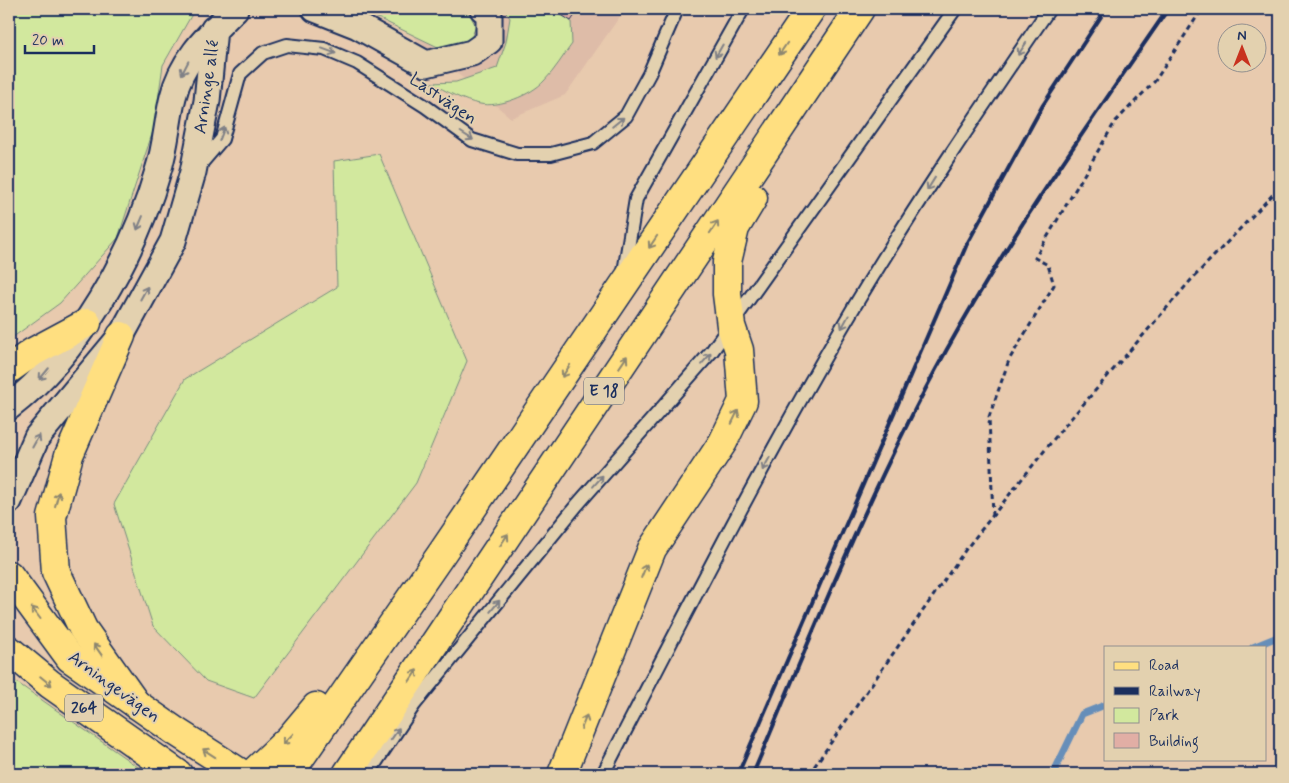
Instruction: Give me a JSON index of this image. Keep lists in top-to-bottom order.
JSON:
{
  "streets": {
    "main road": ["E 18", "Arningevägen", "264"],
    "street": ["Arninge allé"],
    "lane": ["Lastvägen"]
  },
  "crossings": [
    ["Arninge allé", "Lastvägen"]
  ],
  "legend": [
    "Road",
    "Railway",
    "Park",
    "Building"
  ],
  "scale_bar": "20 m",
  "north": "top"
}
